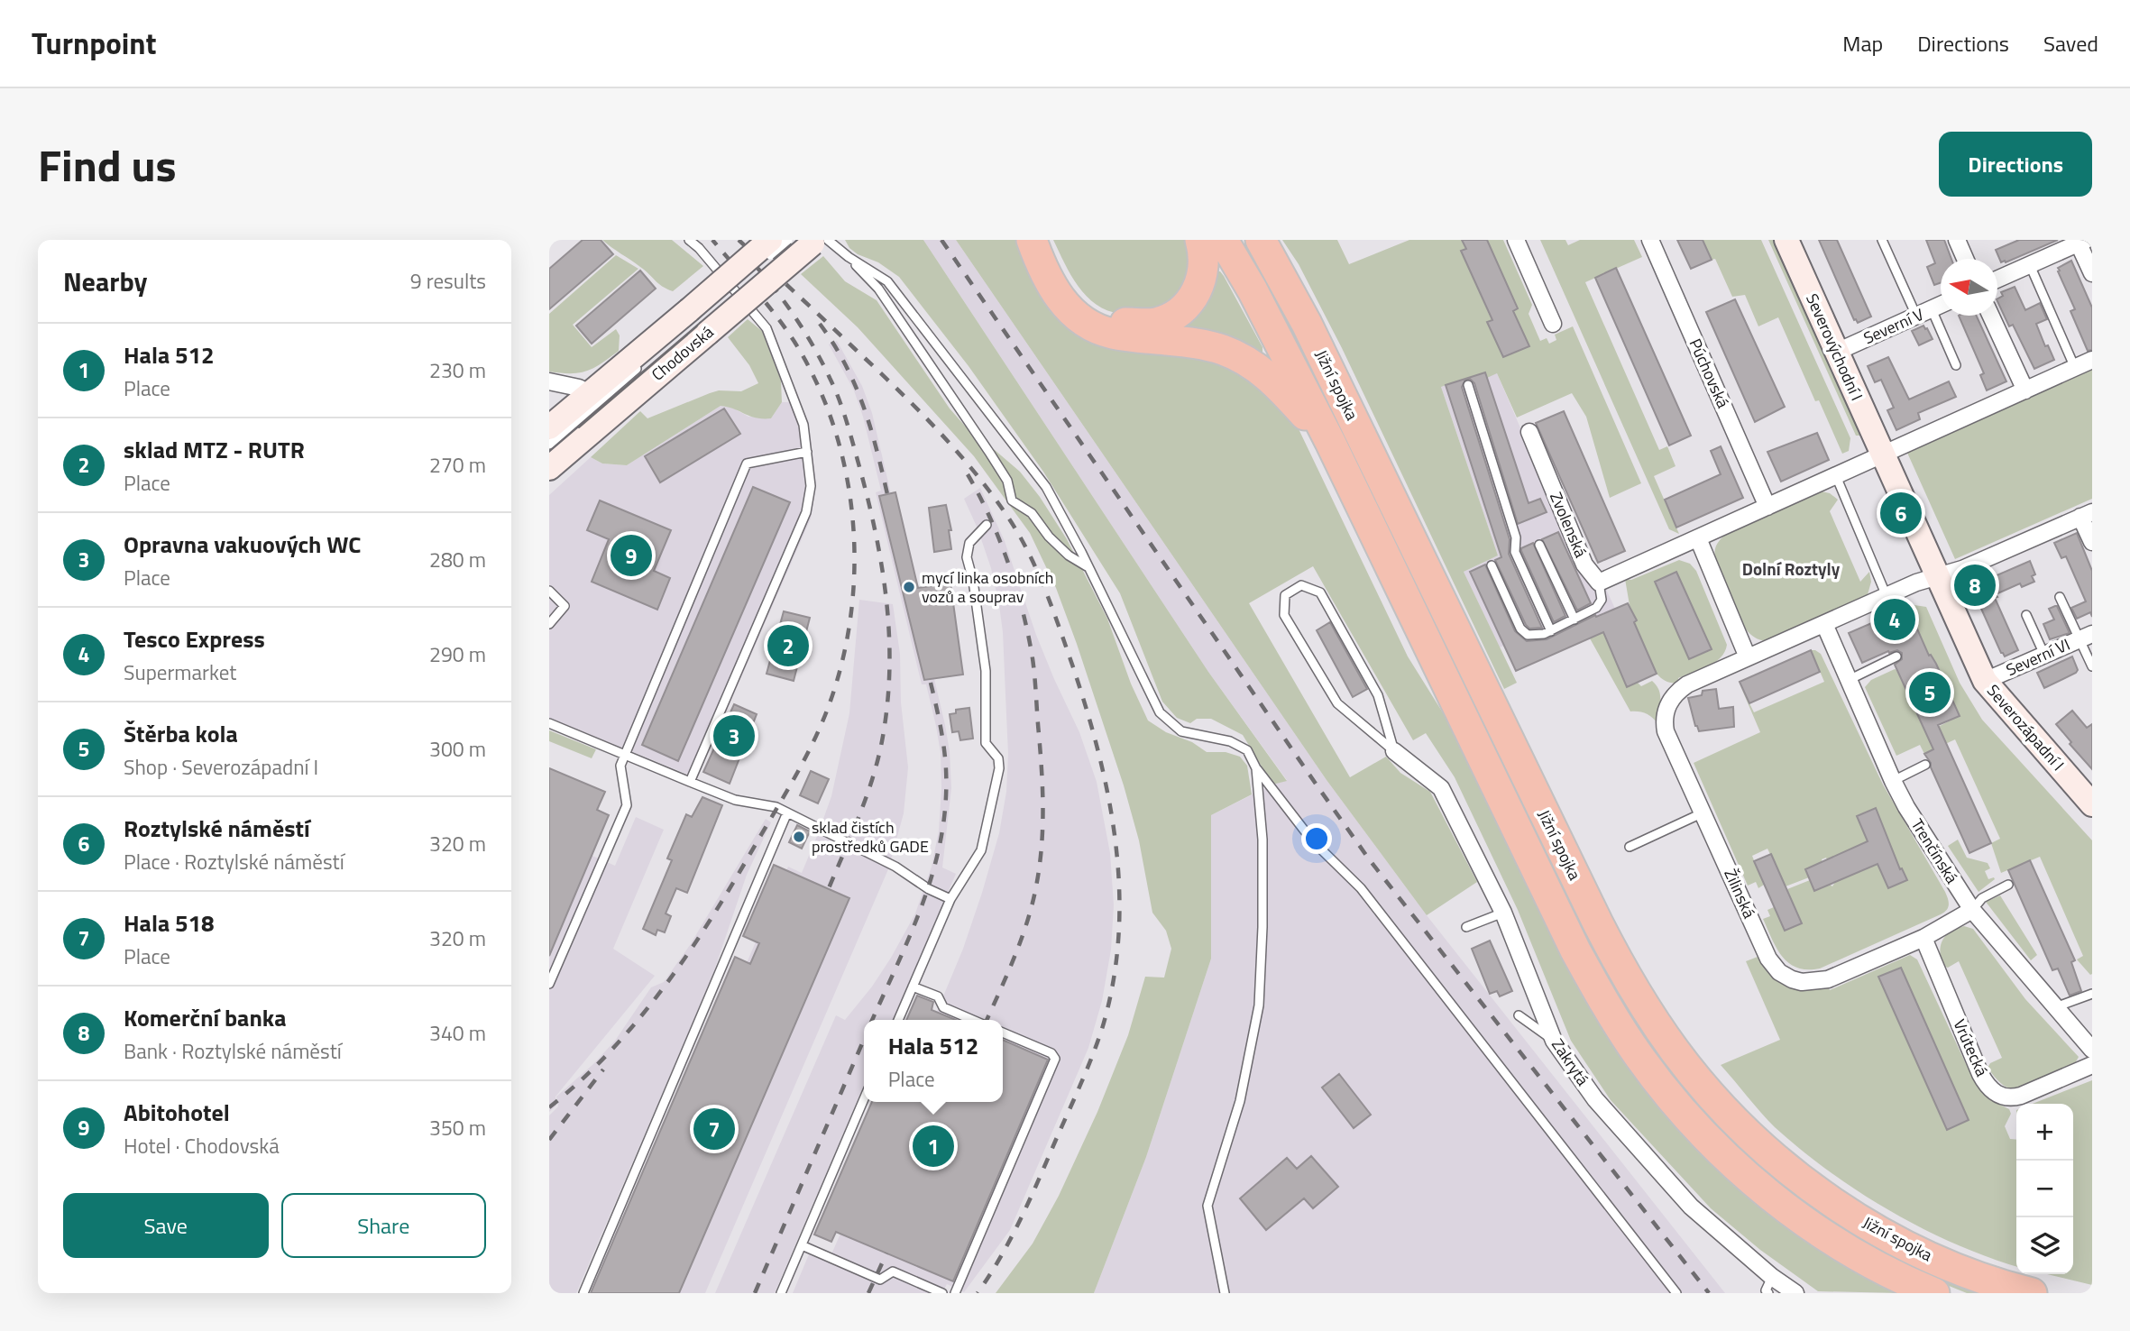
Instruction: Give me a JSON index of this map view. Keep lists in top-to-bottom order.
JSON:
{
  "streets": {
    "highway": ["Jižní spojka"],
    "main road": ["Severovýchodní I", "Chodovská", "Severozápadní I"],
    "street": [
      "Severní V",
      "Púchovská",
      "Zvolenská",
      "Severní VI",
      "Trenčínská",
      "Žilinská",
      "Vrútecká",
      "Zakrytá"
    ]
  },
  "crossings": [
    ["Severní V", "Severovýchodní I"],
    ["Severovýchodní I", "Severozápadní I"],
    ["Severovýchodní I", "Žilinská"],
    ["Severní VI", "Severozápadní I"],
    ["Severozápadní I", "Žilinská"],
    ["Trenčínská", "Žilinská"],
    ["Žilinská", "Vrútecká"]
  ],
  "districts": ["Dolní Roztyly"],
  "places": ["mycí linka osobních vozů a souprav", "sklad čistích prostředků GADE"],
  "north": "left",
  "page": {
    "header": "Turnpoint",
    "nav": ["Map", "Directions", "Saved"],
    "title": "Find us",
    "buttons": [
      "Directions",
      ["Save", "Share"]
    ],
    "heading": ["Nearby", "9 results"],
    "list": [
      {
        "mark": "1",
        "name": "Hala 512",
        "note": "Place",
        "value": "230 m"
      },
      {
        "mark": "2",
        "name": "sklad MTZ - RUTR",
        "note": "Place",
        "value": "270 m"
      },
      {
        "mark": "3",
        "name": "Opravna vakuových WC",
        "note": "Place",
        "value": "280 m"
      },
      {
        "mark": "4",
        "name": "Tesco Express",
        "note": "Supermarket",
        "value": "290 m"
      },
      {
        "mark": "5",
        "name": "Štěrba kola",
        "note": "Shop · Severozápadní I",
        "value": "300 m"
      },
      {
        "mark": "6",
        "name": "Roztylské náměstí",
        "note": "Place · Roztylské náměstí",
        "value": "320 m"
      },
      {
        "mark": "7",
        "name": "Hala 518",
        "note": "Place",
        "value": "320 m"
      },
      {
        "mark": "8",
        "name": "Komerční banka",
        "note": "Bank · Roztylské náměstí",
        "value": "340 m"
      },
      {
        "mark": "9",
        "name": "Abitohotel",
        "note": "Hotel · Chodovská",
        "value": "350 m"
      }
    ],
    "pins": [
      "6",
      "9",
      "8",
      "4",
      "2",
      "5",
      "3",
      "7",
      "1"
    ],
    "popup": ["Hala 512", "Place"],
    "map_buttons": ["+", "−"]
  }
}
